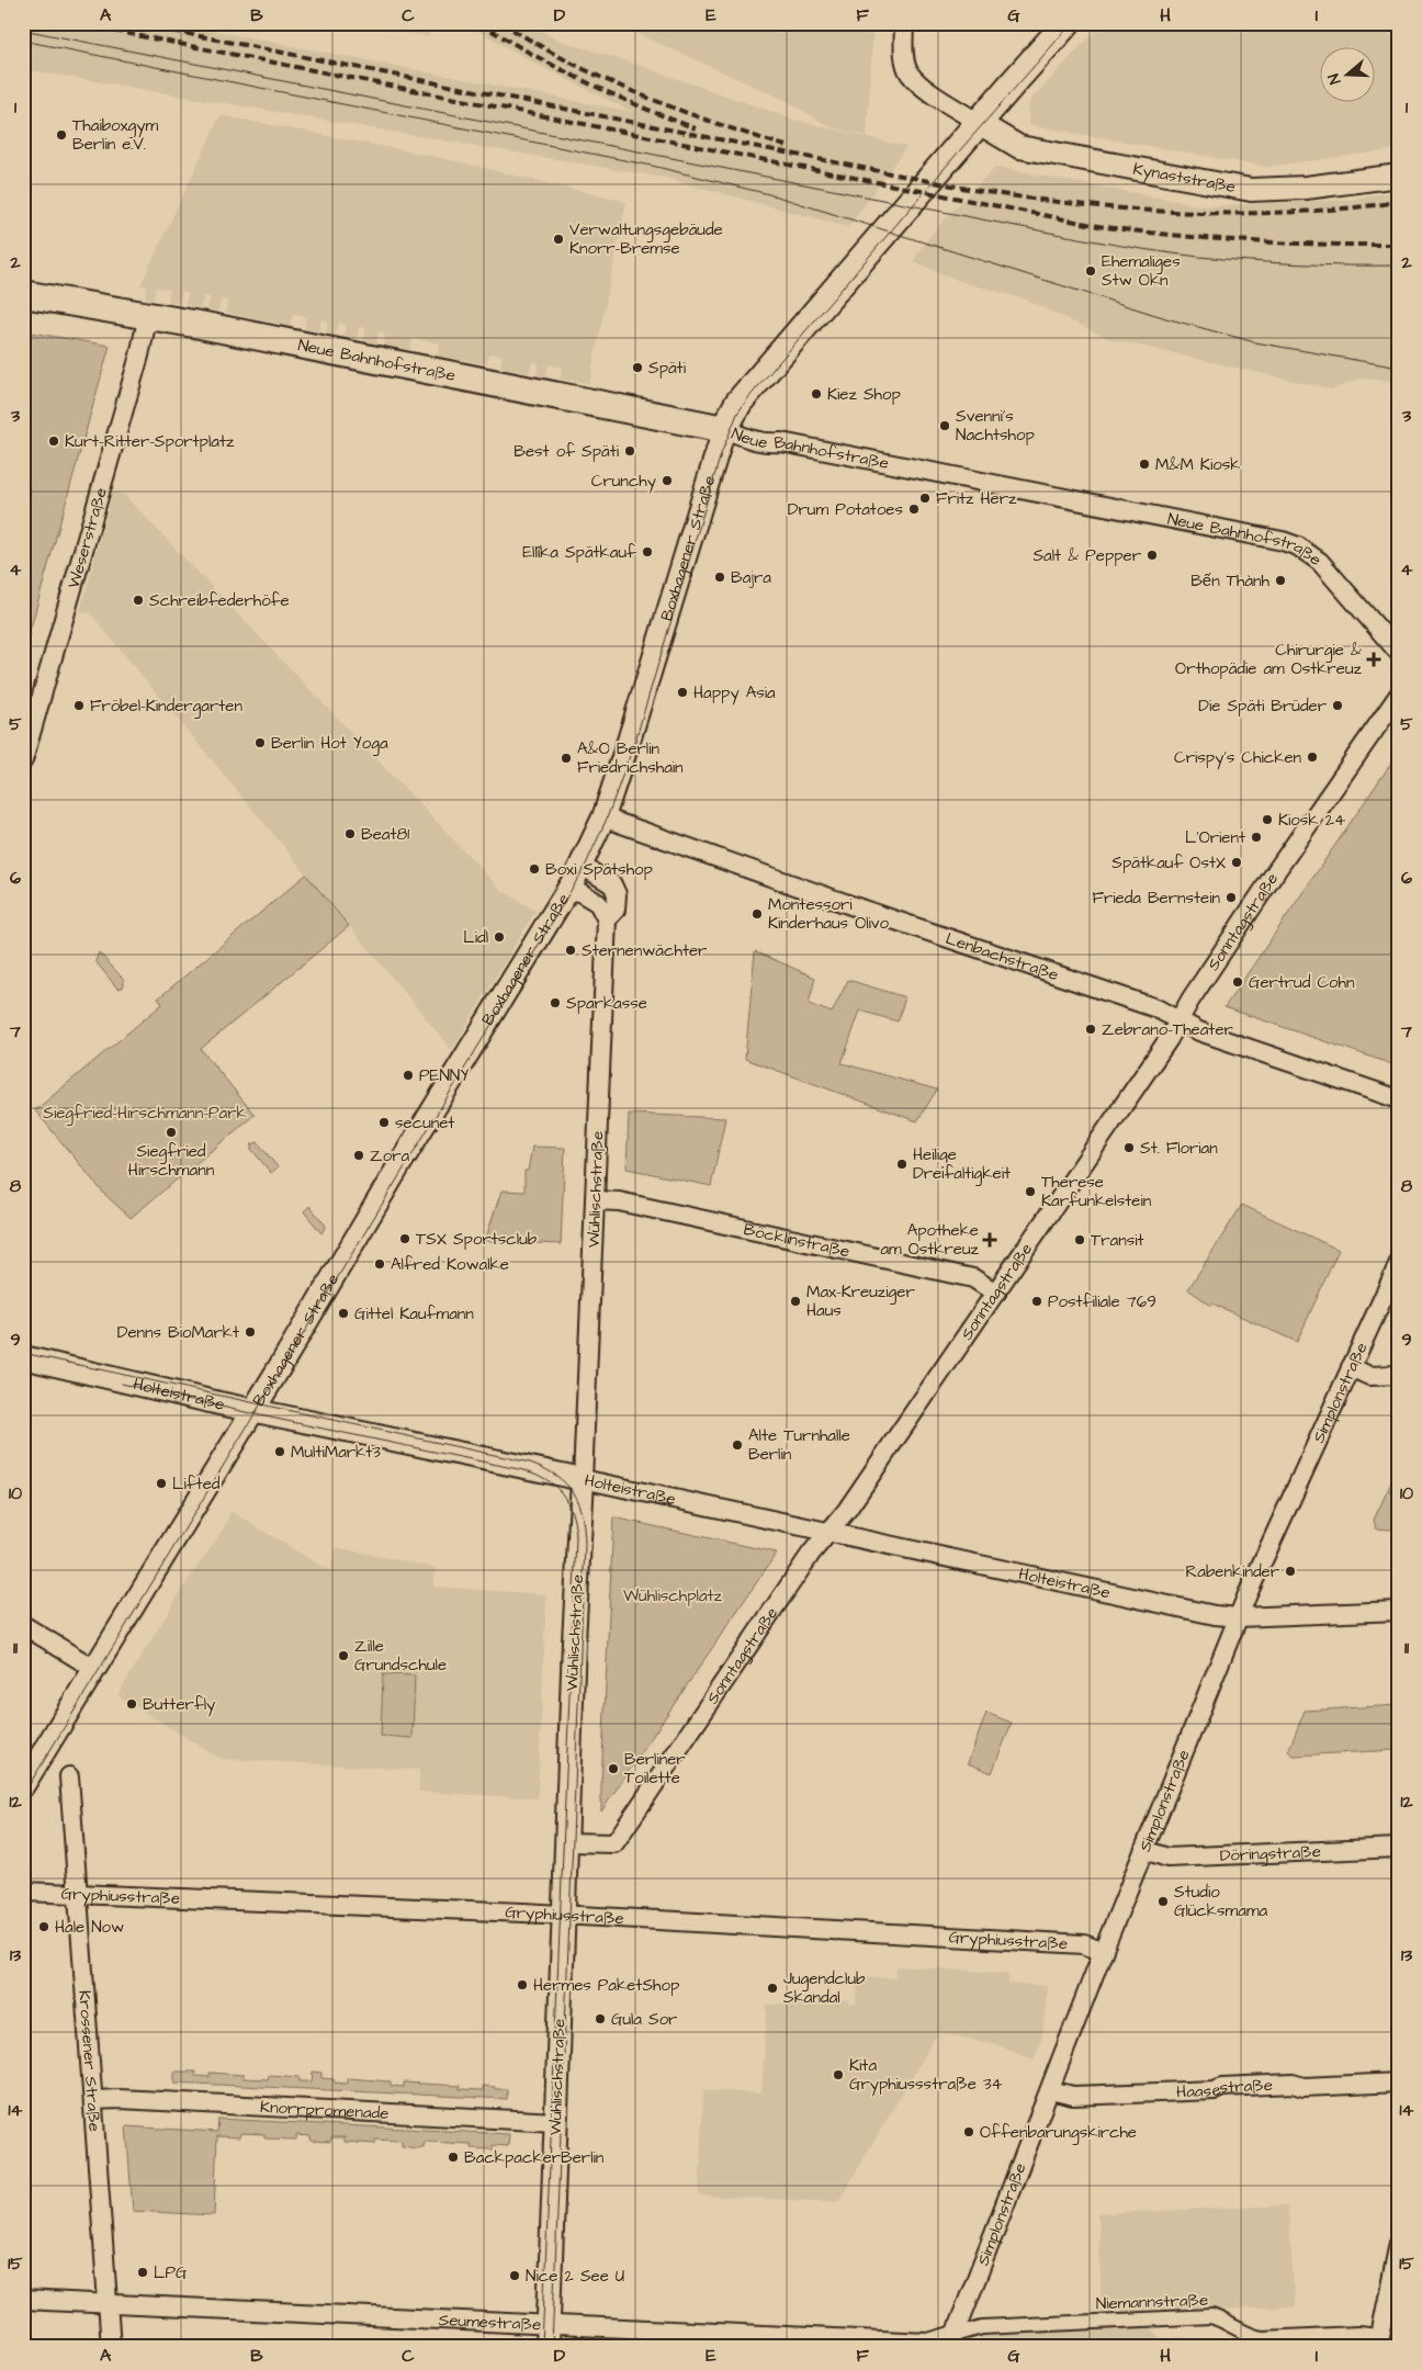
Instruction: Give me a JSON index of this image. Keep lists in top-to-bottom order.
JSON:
{
  "streets": {
    "main road": ["Neue Bahnhofstraße", "Boxhagener Straße"],
    "street": [
      "Kynaststraße",
      "Weserstraße",
      "Sonntagstraße",
      "Lenbachstraße",
      "Wühlischstraße",
      "Böcklinstraße",
      "Simplonstraße",
      "Holteistraße",
      "Döringstraße",
      "Gryphiusstraße",
      "Krossener Straße",
      "Haasestraße",
      "Knorrpromenade",
      "Niemannstraße",
      "Seumestraße"
    ]
  },
  "crossings": [
    ["Kynaststraße", "Boxhagener Straße"],
    ["Neue Bahnhofstraße", "Weserstraße"],
    ["Neue Bahnhofstraße", "Boxhagener Straße"],
    ["Boxhagener Straße", "Lenbachstraße"],
    ["Boxhagener Straße", "Wühlischstraße"],
    ["Boxhagener Straße", "Holteistraße"],
    ["Sonntagstraße", "Lenbachstraße"],
    ["Sonntagstraße", "Wühlischstraße"],
    ["Sonntagstraße", "Böcklinstraße"],
    ["Sonntagstraße", "Holteistraße"],
    ["Wühlischstraße", "Böcklinstraße"],
    ["Wühlischstraße", "Holteistraße"],
    ["Wühlischstraße", "Gryphiusstraße"],
    ["Wühlischstraße", "Knorrpromenade"],
    ["Wühlischstraße", "Seumestraße"],
    ["Simplonstraße", "Holteistraße"],
    ["Simplonstraße", "Döringstraße"],
    ["Simplonstraße", "Gryphiusstraße"],
    ["Simplonstraße", "Haasestraße"],
    ["Simplonstraße", "Niemannstraße"],
    ["Simplonstraße", "Seumestraße"],
    ["Gryphiusstraße", "Krossener Straße"],
    ["Krossener Straße", "Knorrpromenade"],
    ["Krossener Straße", "Seumestraße"],
    ["Niemannstraße", "Seumestraße"]
  ],
  "parks": ["Siegfried-Hirschmann-Park", "Wühlischplatz"],
  "places": {
    "other": [
      "Thaiboxgym Berlin e.V.",
      "Verwaltungsgebäude Knorr-Bremse",
      "Ehemaliges Stw Okn",
      "Späti",
      "Kiez Shop",
      "Svenni's Nachtshop",
      "Kurt-Ritter-Sportplatz",
      "Best of Späti",
      "M&M Kiosk",
      "Crunchy",
      "Fritz Herz",
      "Drum Potatoes",
      "Ellîka Spätkauf",
      "Salt & Pepper",
      "Bajra",
      "Bến Thành",
      "Schreibfederhöfe",
      "Happy Asia",
      "Fröbel-Kindergarten",
      "Die Späti Brüder",
      "Berlin Hot Yoga",
      "Crispy's Chicken",
      "A&O Berlin Friedrichshain",
      "Kiosk 24",
      "Beat81",
      "L'Orient",
      "Spätkauf OstX",
      "Boxi Spätshop",
      "Frieda Bernstein",
      "Montessori Kinderhaus Olivo",
      "Lidl",
      "Sternenwächter",
      "Gertrud Cohn",
      "Sparkasse",
      "Zebrano-Theater",
      "PENNY",
      "secunet",
      "Siegfried Hirschmann",
      "St. Florian",
      "Zora",
      "Heilige Dreifaltigkeit",
      "Therese Karfunkelstein",
      "TSX Sportsclub",
      "Transit",
      "Alfred Kowalke",
      "Max-Kreuziger Haus",
      "Postfiliale 769",
      "Gittel Kaufmann",
      "Denns BioMarkt",
      "Alte Turnhalle Berlin",
      "MultiMarkt3",
      "Lifted",
      "Rabenkinder",
      "Zille Grundschule",
      "Butterfly",
      "Berliner Toilette",
      "Studio Glücksmama",
      "Hale Now",
      "Hermes PaketShop",
      "Jugendclub Skandal",
      "Gula Sor",
      "Kita Gryphiussstraße 34",
      "Offenbarungskirche",
      "BackpackerBerlin",
      "LPG",
      "Nice 2 See U"
    ],
    "health": ["Chirurgie & Orthopädie am Ostkreuz", "Apotheke am Ostkreuz"]
  },
  "north": "left",
  "grid": {
    "columns": [
      "A",
      "B",
      "C",
      "D",
      "E",
      "F",
      "G",
      "H",
      "I"
    ],
    "rows": [
      "1",
      "2",
      "3",
      "4",
      "5",
      "6",
      "7",
      "8",
      "9",
      "10",
      "11",
      "12",
      "13",
      "14",
      "15"
    ]
  }
}
